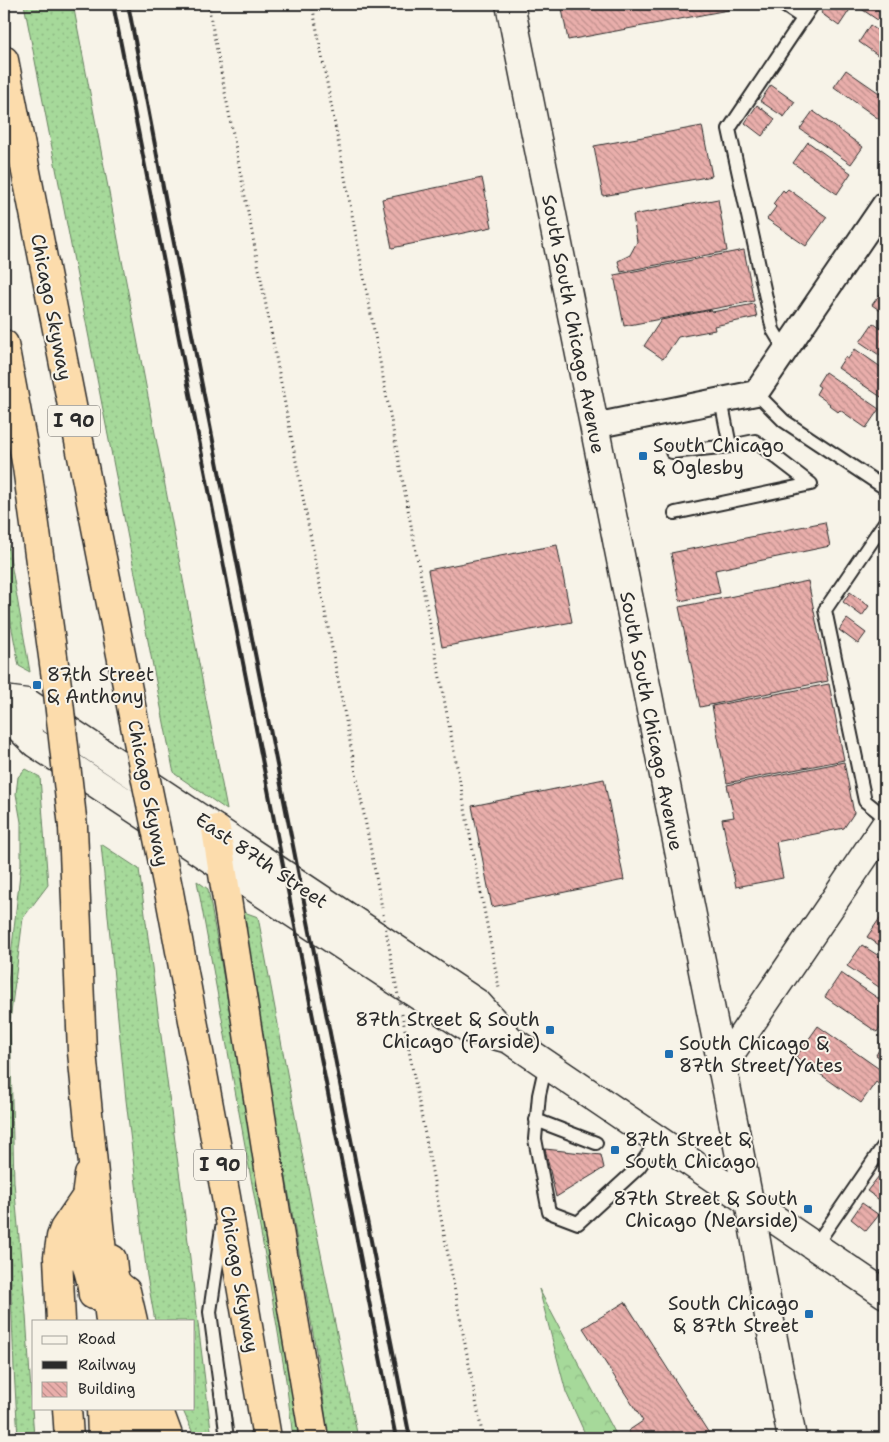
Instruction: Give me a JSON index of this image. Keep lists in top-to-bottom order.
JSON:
{
  "streets": {
    "highway": ["Chicago Skyway", "I 90"],
    "main road": ["South South Chicago Avenue", "East 87th Street"]
  },
  "crossings": [
    ["South South Chicago Avenue", "East 87th Street"]
  ],
  "places": {
    "transit": [
      "South Chicago & Oglesby",
      "87th Street & Anthony",
      "87th Street & South Chicago (Farside)",
      "South Chicago & 87th Street/Yates",
      "87th Street & South Chicago",
      "87th Street & South Chicago (Nearside)",
      "South Chicago & 87th Street"
    ]
  },
  "legend": ["Road", "Railway", "Building"]
}
